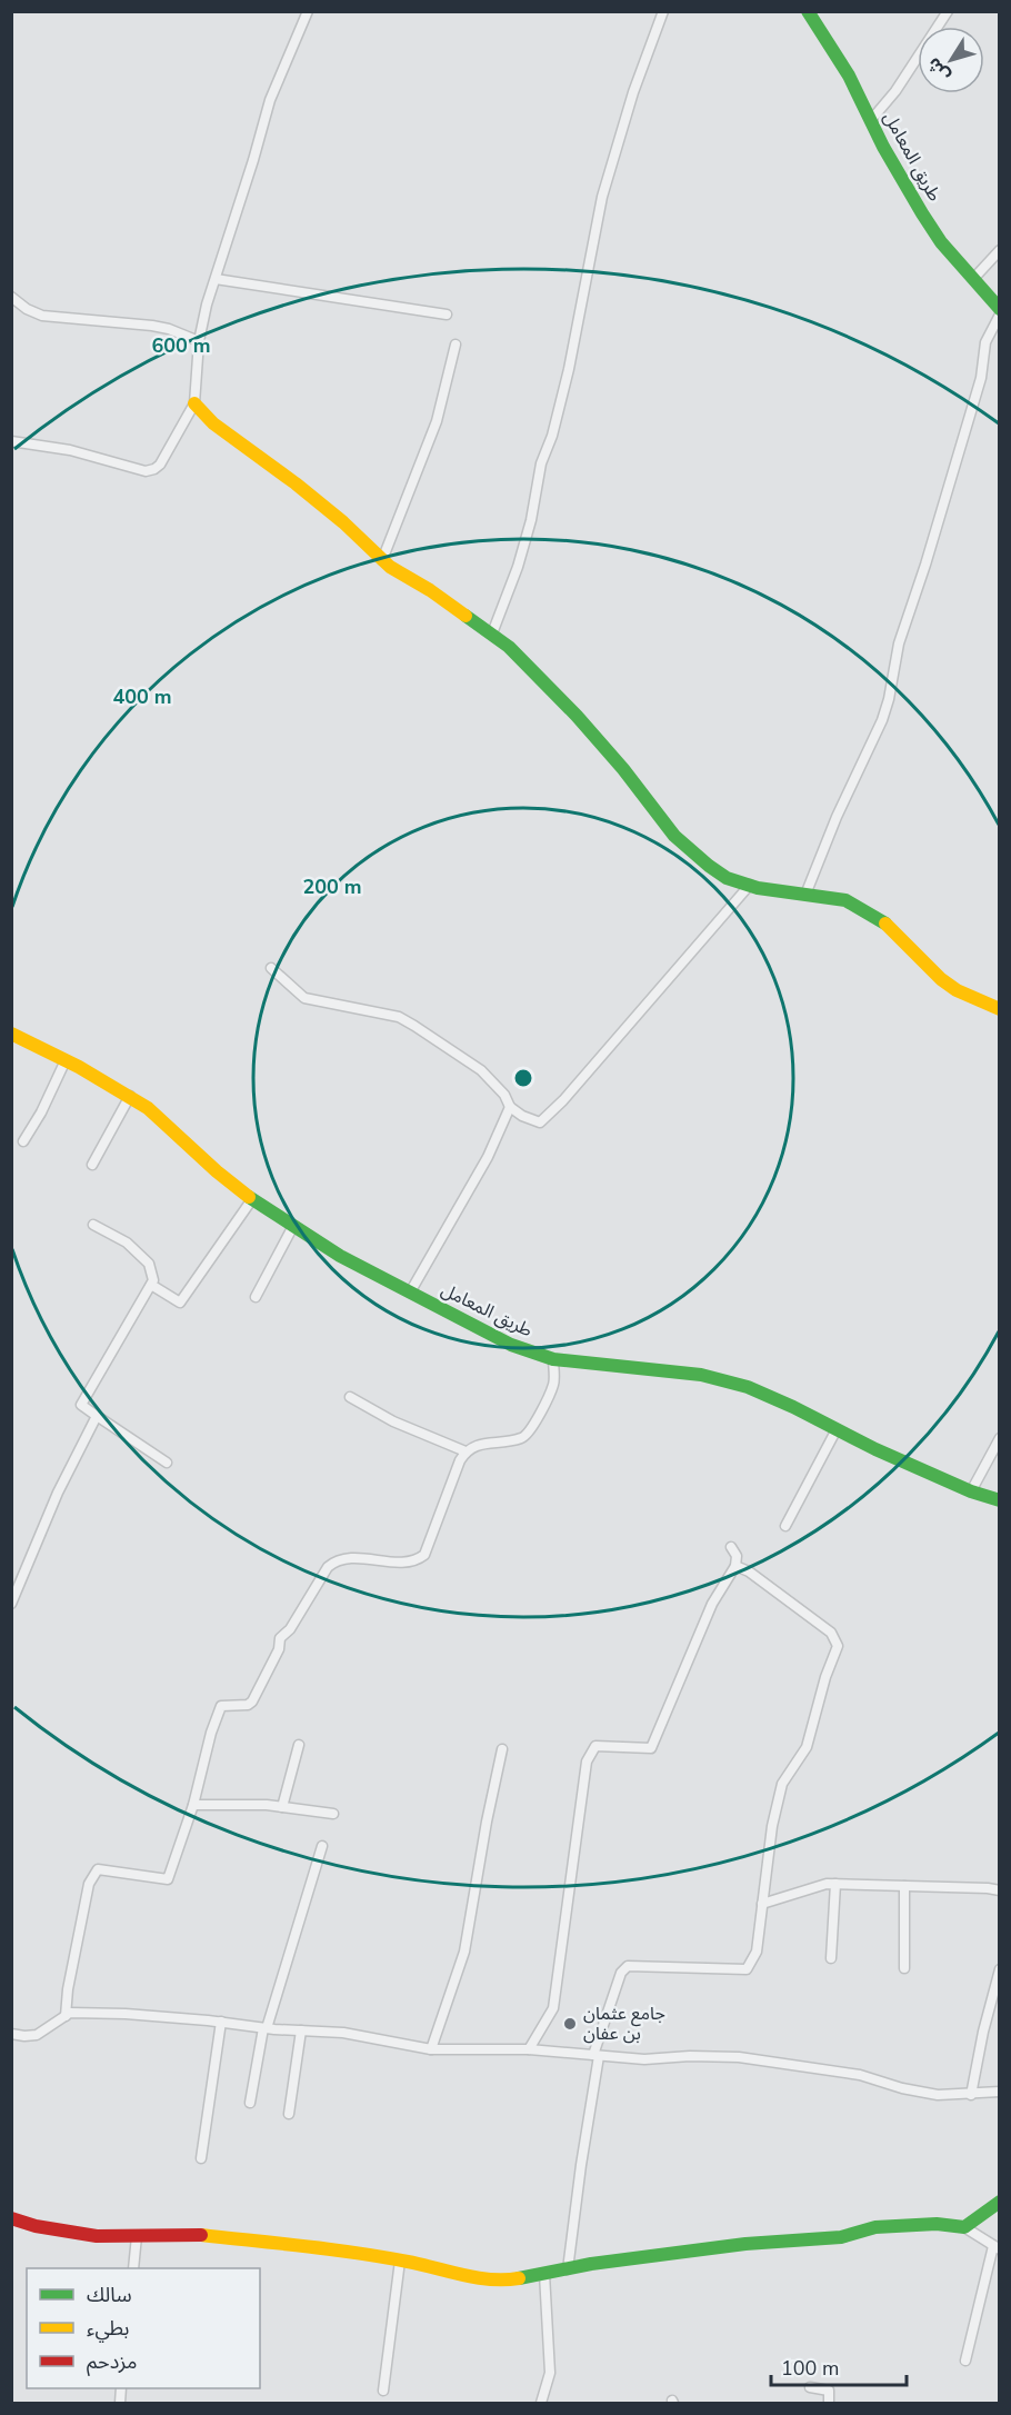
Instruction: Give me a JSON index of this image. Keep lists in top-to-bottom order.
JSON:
{
  "streets": {
    "street": ["طريق المعامل"]
  },
  "places": ["جامع عثمان بن عفان"],
  "legend": ["سالك", "بطيء", "مزدحم"],
  "scale_bar": "100 m",
  "north": "bottom left",
  "rings": ["600 m", "400 m", "200 m"]
}
